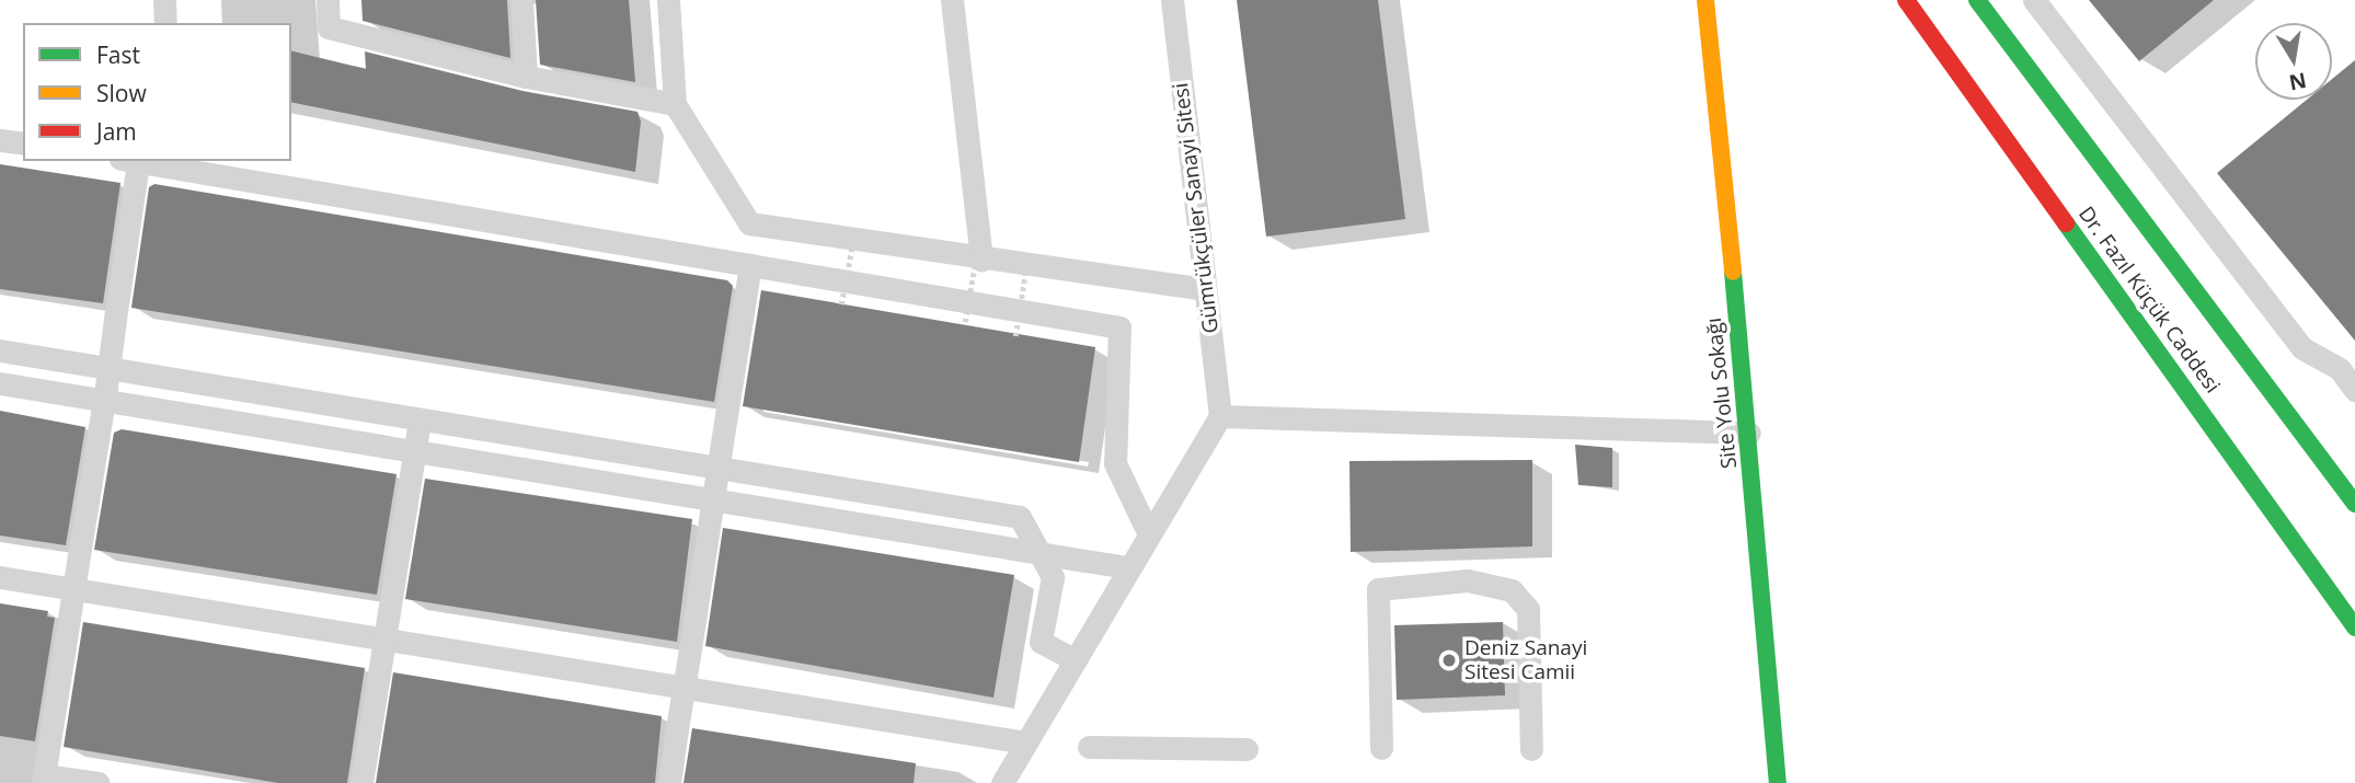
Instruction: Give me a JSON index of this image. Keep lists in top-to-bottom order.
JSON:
{
  "streets": {
    "main road": ["Dr. Fazıl Küçük Caddesi", "Site Yolu Sokağı"],
    "lane": ["Gümrükçüler Sanayi Sitesi"]
  },
  "places": ["Deniz Sanayi Sitesi Camii"],
  "legend": ["Fast", "Slow", "Jam"],
  "north": "bottom"
}
